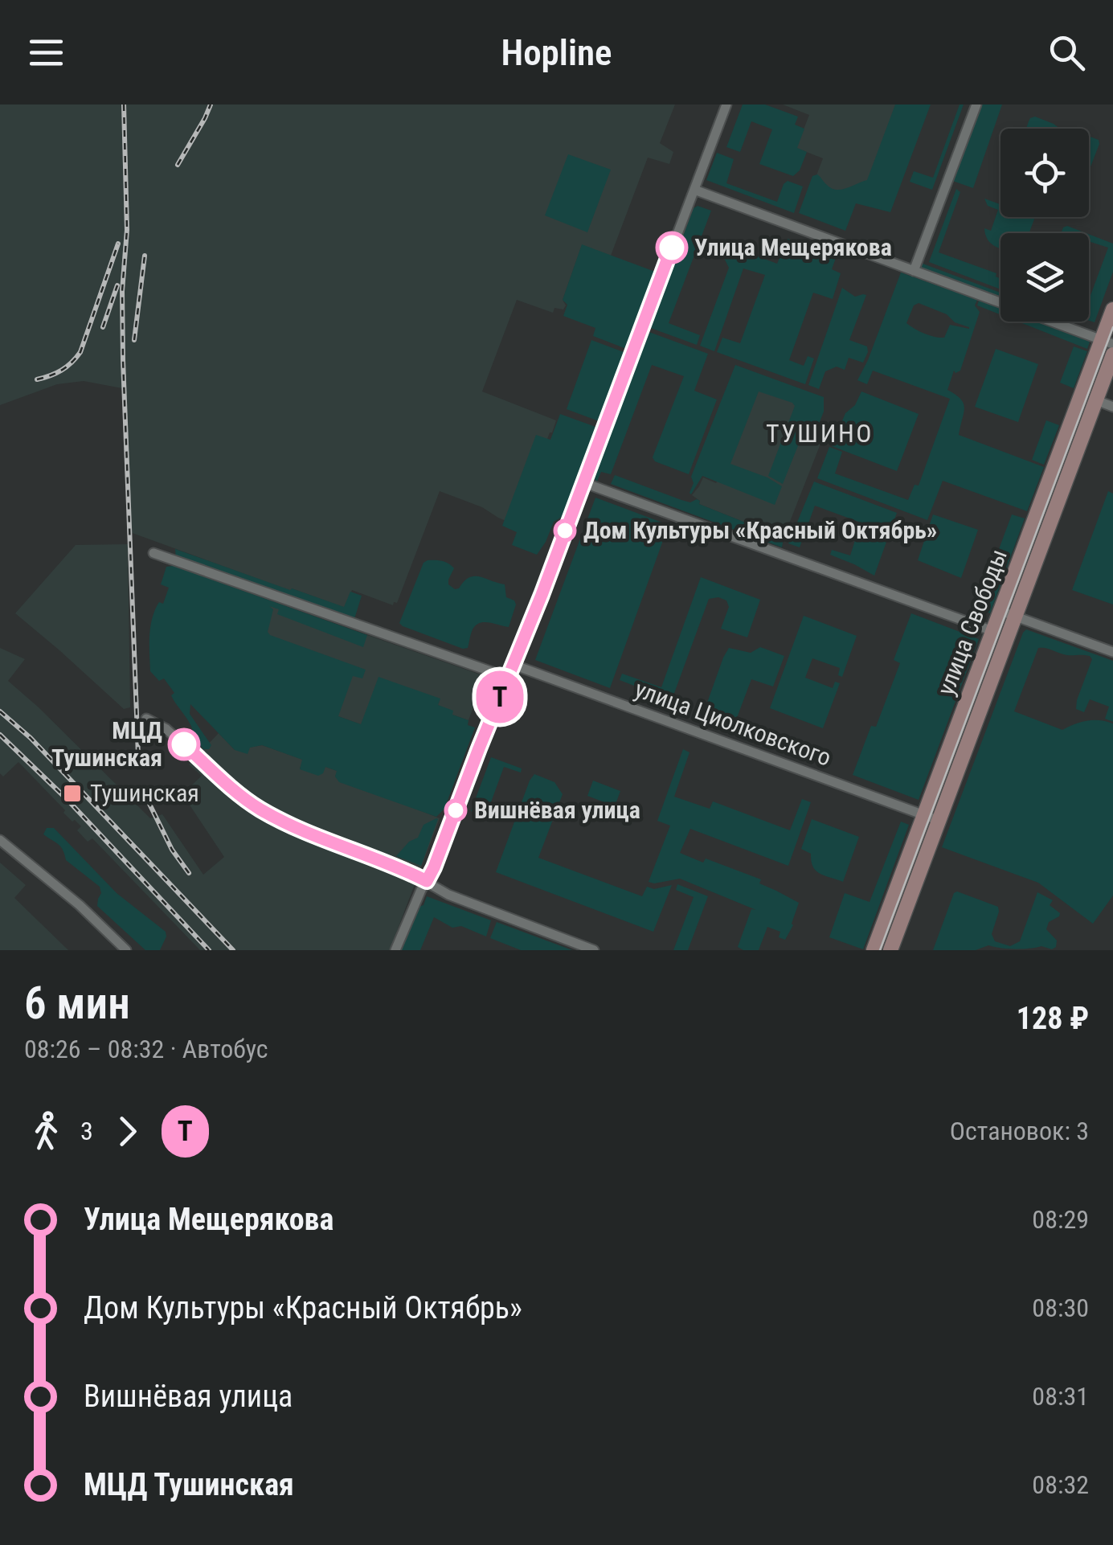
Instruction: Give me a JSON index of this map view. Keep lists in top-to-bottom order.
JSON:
{
  "streets": {
    "main road": ["улица Свободы"],
    "street": ["улица Циолковского"]
  },
  "crossings": [
    ["улица Свободы", "улица Циолковского"]
  ],
  "districts": ["ТУШИНО"],
  "places": {
    "other": [
      "Улица Мещерякова",
      "Дом Культуры «Красный Октябрь»",
      "МЦД Тушинская",
      "Вишнёвая улица"
    ],
    "transit": ["Тушинская"]
  },
  "lines": ["bus line Т"],
  "page": {
    "header": "Hopline",
    "on_map": "Т",
    "heading": ["6 мин", "08:26 – 08:32 · Автобус", "128 ₽"],
    "legs": ["3", "Т", "Остановок: 3"],
    "list": [
      {
        "name": "Улица Мещерякова",
        "value": "08:29"
      },
      {
        "name": "Дом Культуры «Красный Октябрь»",
        "value": "08:30"
      },
      {
        "name": "Вишнёвая улица",
        "value": "08:31"
      },
      {
        "name": "МЦД Тушинская",
        "value": "08:32"
      }
    ]
  }
}
